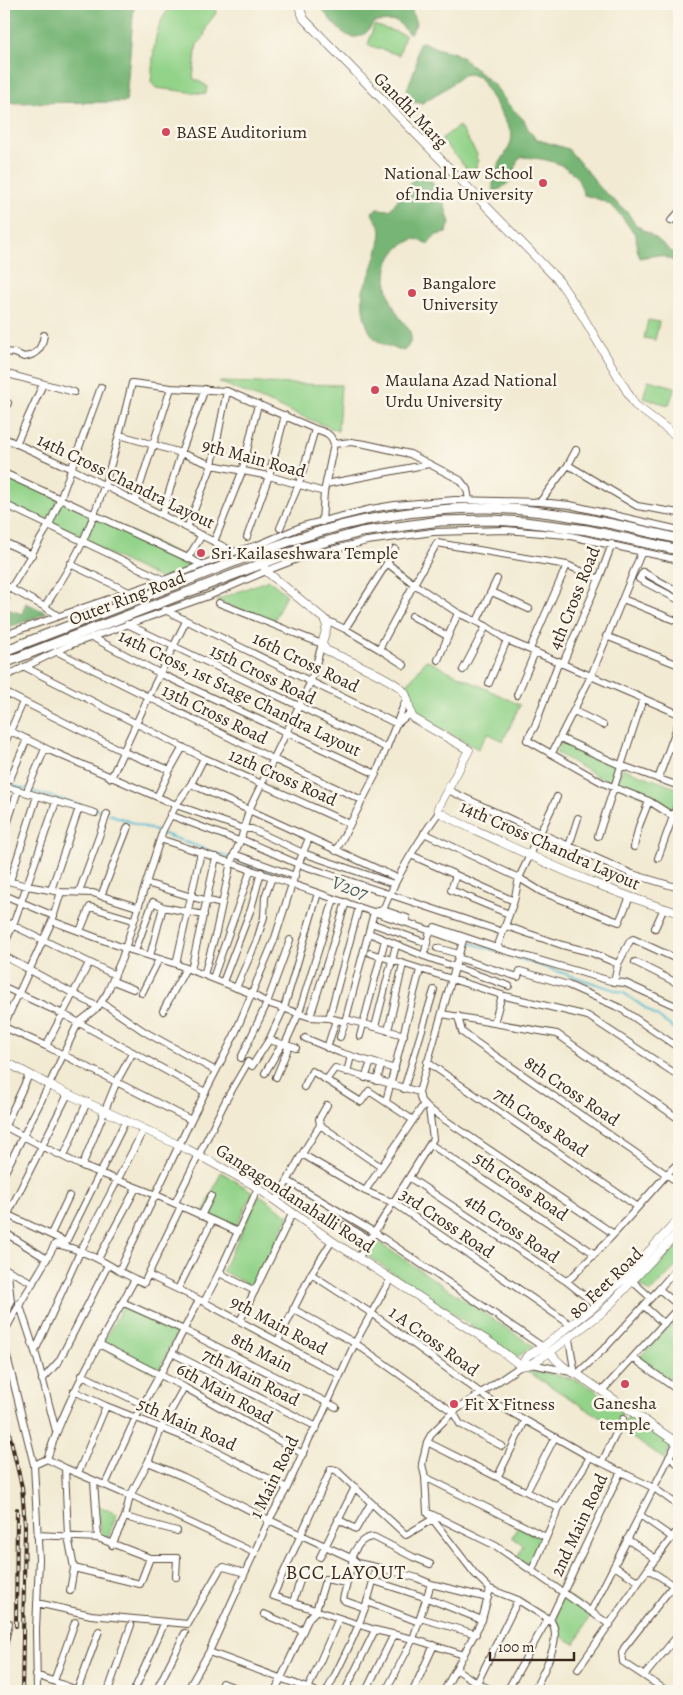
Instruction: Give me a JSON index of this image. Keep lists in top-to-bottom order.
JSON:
{
  "streets": {
    "highway": ["Outer Ring Road"],
    "main road": [
      "Gandhi Marg",
      "14th Cross Chandra Layout",
      "Gangagondanahalli Road",
      "80 Feet Road"
    ],
    "street": [
      "9th Main Road",
      "4th Cross Road",
      "16th Cross Road",
      "15th Cross Road",
      "14th Cross, 1st Stage Chandra Layout",
      "13th Cross Road",
      "12th Cross Road",
      "8th Cross Road",
      "7th Cross Road",
      "5th Cross Road",
      "3rd Cross Road",
      "1 A Cross Road",
      "8th Main",
      "7th Main Road",
      "6th Main Road",
      "5th Main Road",
      "1 Main Road",
      "2nd Main Road"
    ]
  },
  "crossings": [
    ["9th Main Road", "1 Main Road"],
    ["4th Cross Road", "80 Feet Road"],
    ["Gangagondanahalli Road", "80 Feet Road"],
    ["Gangagondanahalli Road", "1 Main Road"],
    ["3rd Cross Road", "80 Feet Road"],
    ["1 A Cross Road", "1 Main Road"],
    ["1 A Cross Road", "2nd Main Road"],
    ["8th Main", "1 Main Road"],
    ["7th Main Road", "1 Main Road"],
    ["6th Main Road", "1 Main Road"],
    ["5th Main Road", "1 Main Road"]
  ],
  "districts": ["BCC LAYOUT"],
  "water": ["V207"],
  "places": [
    "BASE Auditorium",
    "National Law School of India University",
    "Bangalore University",
    "Maulana Azad National Urdu University",
    "Sri Kailaseshwara Temple",
    "Ganesha temple",
    "Fit X Fitness"
  ],
  "scale_bar": "100 m"
}
